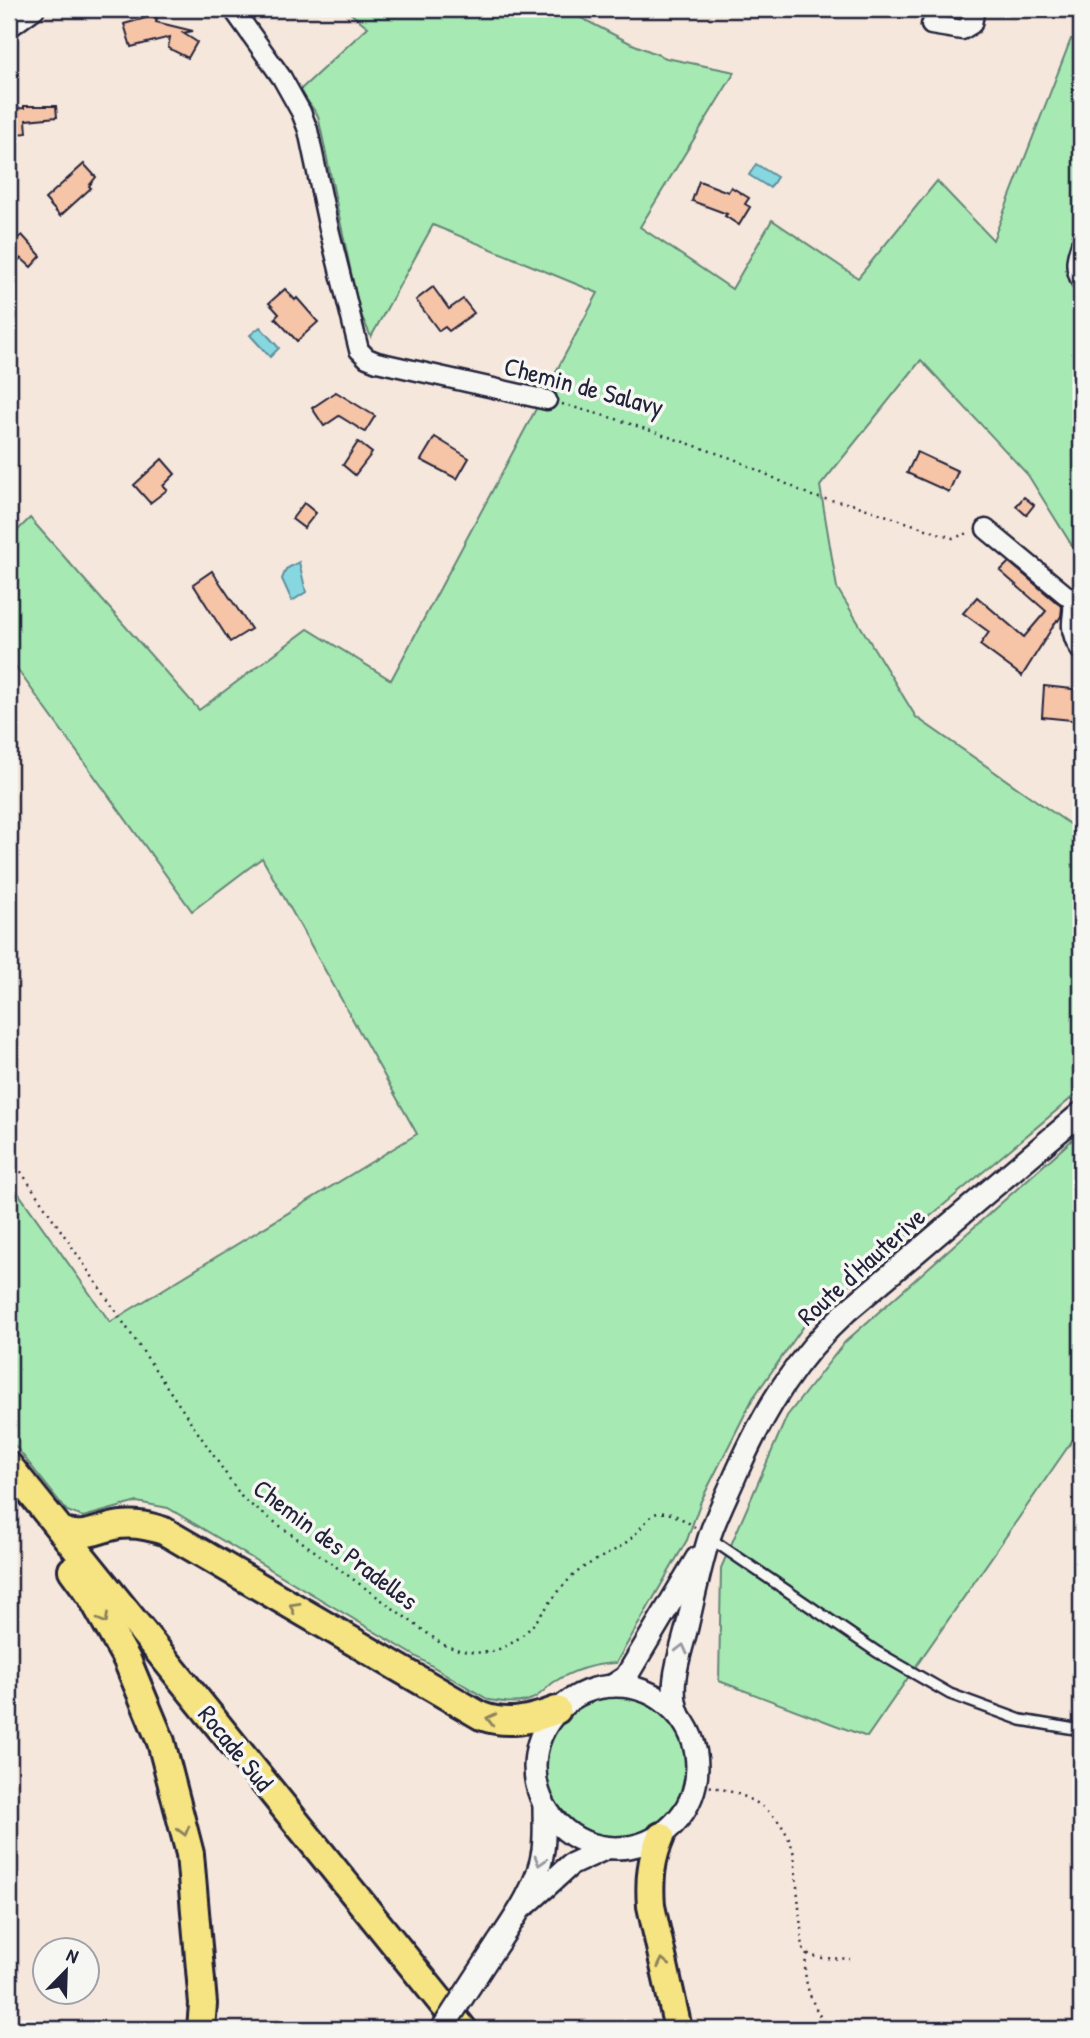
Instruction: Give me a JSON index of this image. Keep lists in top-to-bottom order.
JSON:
{
  "streets": {
    "main road": ["Rocade Sud"],
    "street": ["Chemin de Salavy", "Route d'Hauterive"],
    "path": ["Chemin des Pradelles"]
  },
  "crossings": [
    ["Route d'Hauterive", "Chemin des Pradelles"]
  ],
  "north": "top right"
}
